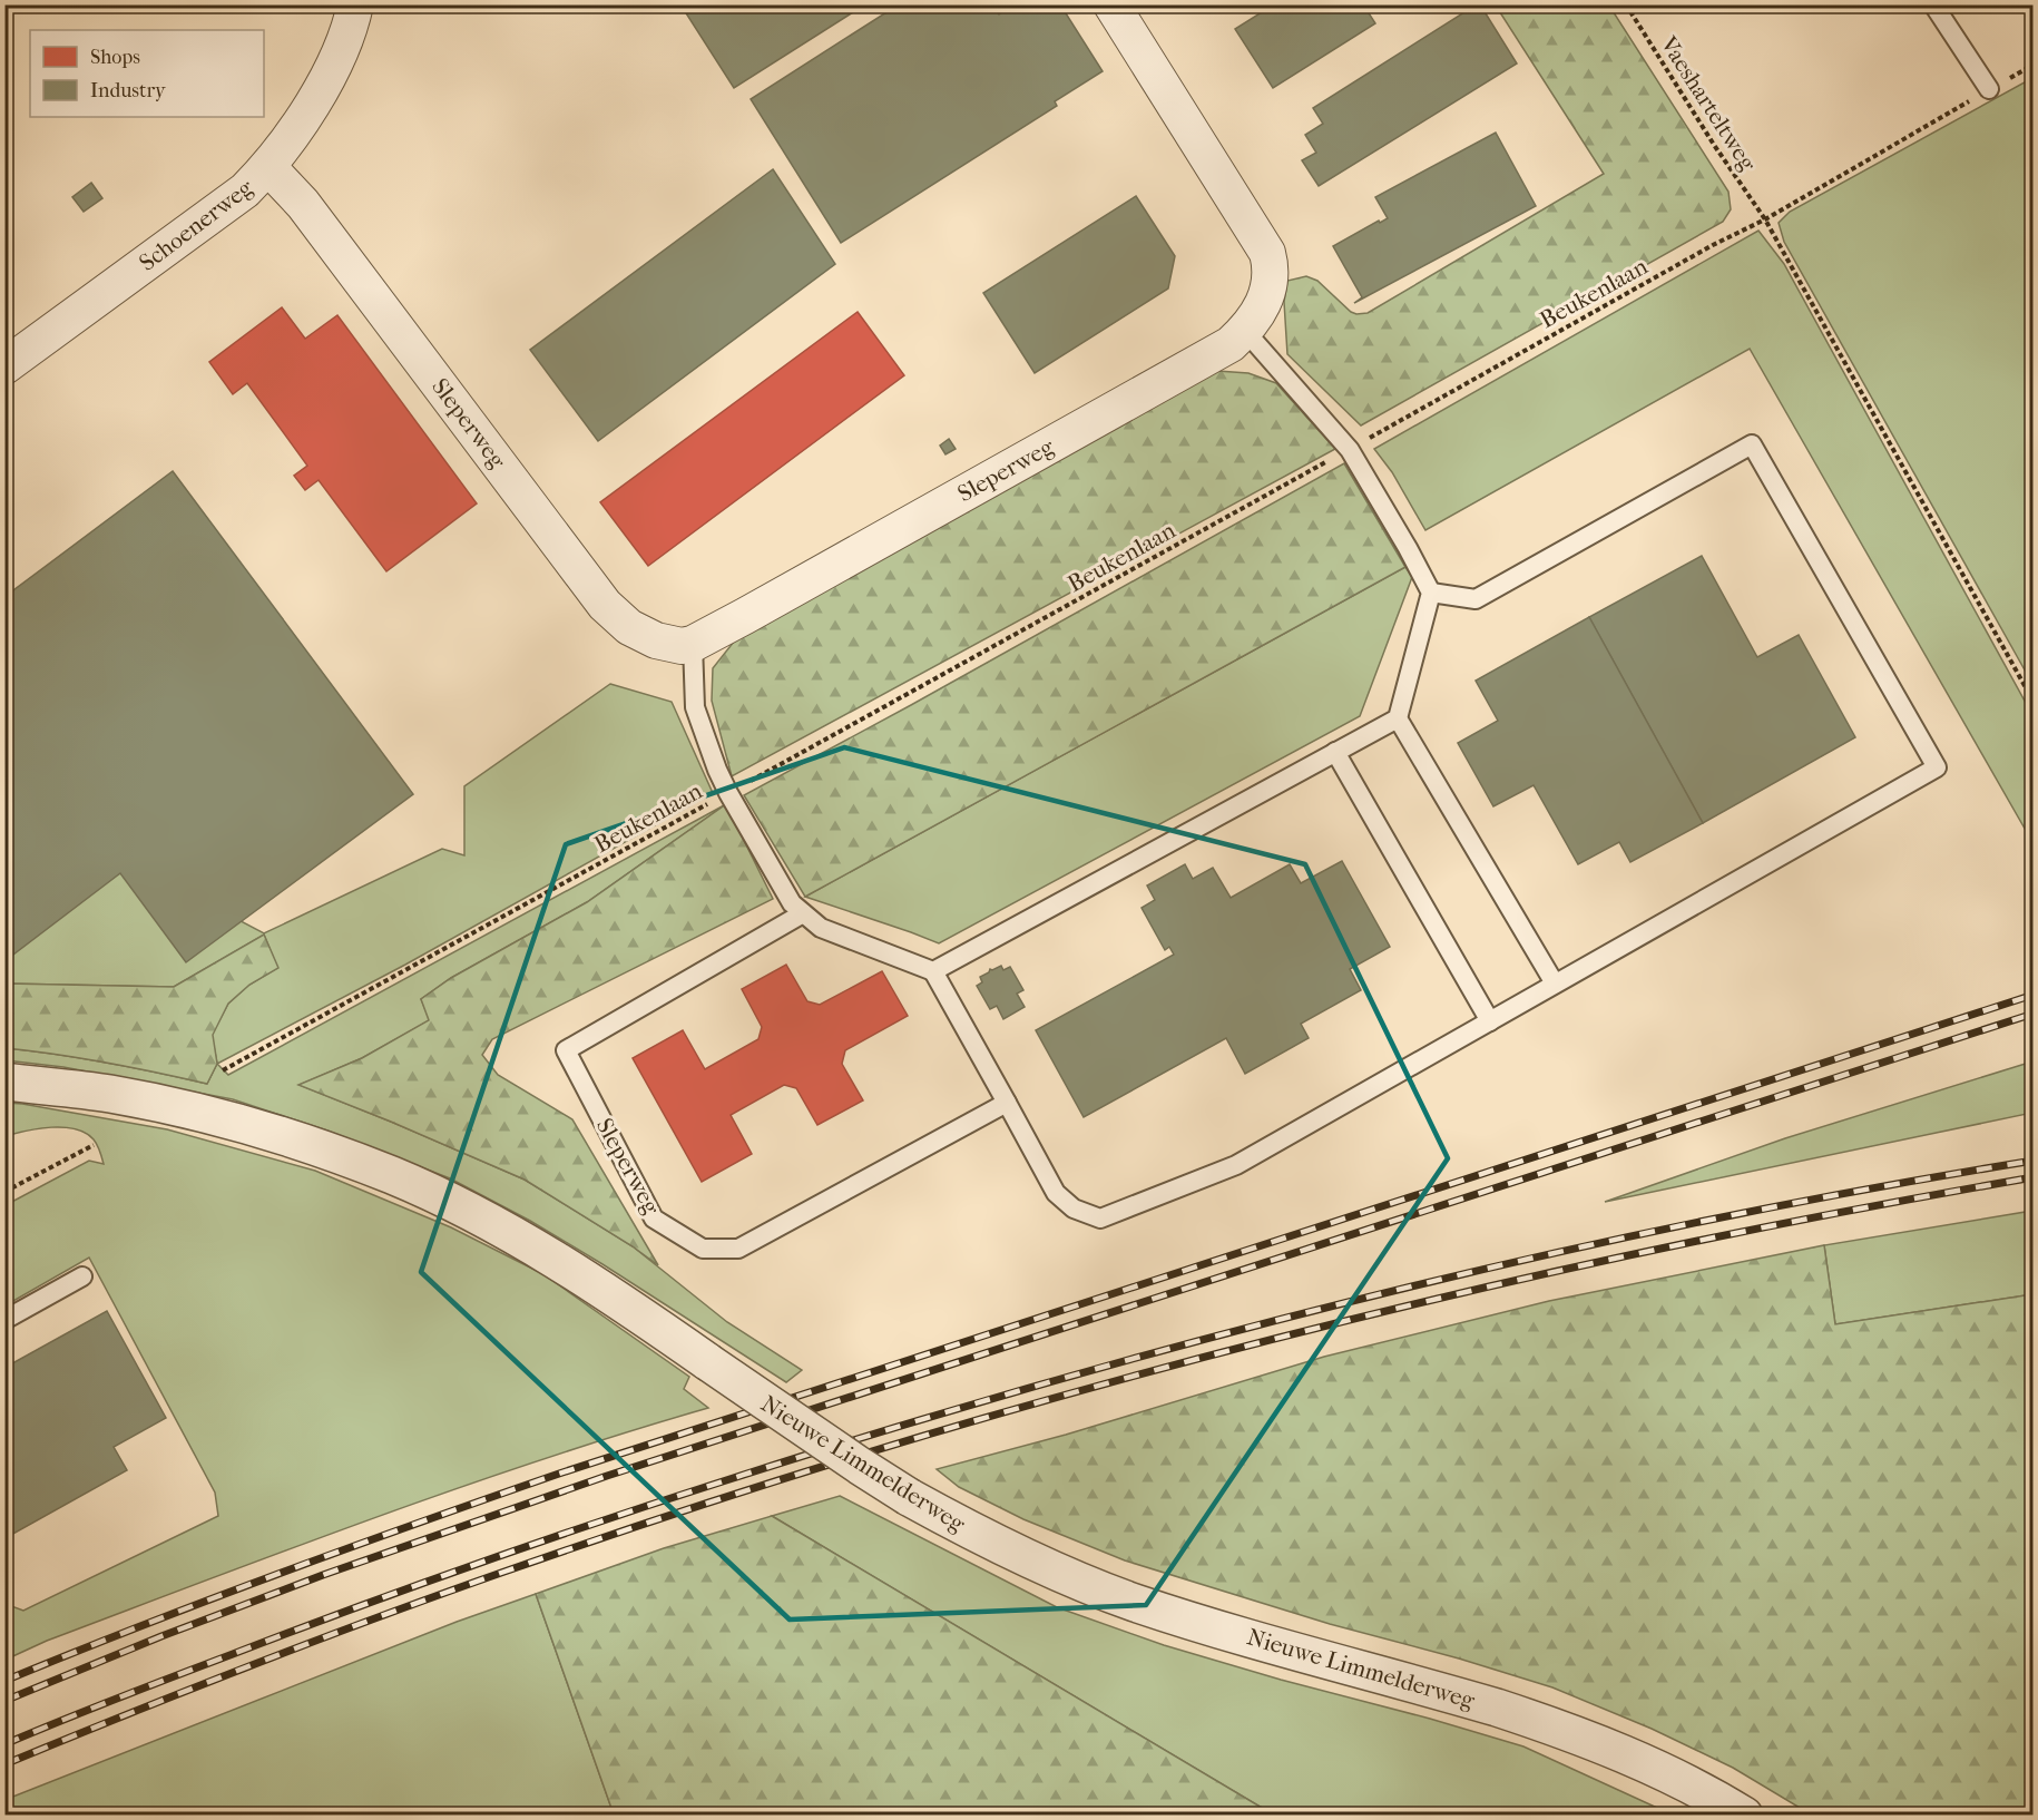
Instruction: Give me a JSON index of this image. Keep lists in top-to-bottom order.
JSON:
{
  "streets": {
    "street": ["Schoenerweg", "Sleperweg", "Nieuwe Limmelderweg"],
    "path": ["Vaesharteltweg", "Beukenlaan"]
  },
  "crossings": [
    ["Vaesharteltweg", "Beukenlaan"],
    ["Schoenerweg", "Sleperweg"]
  ],
  "legend": ["Shops", "Industry"]
}
